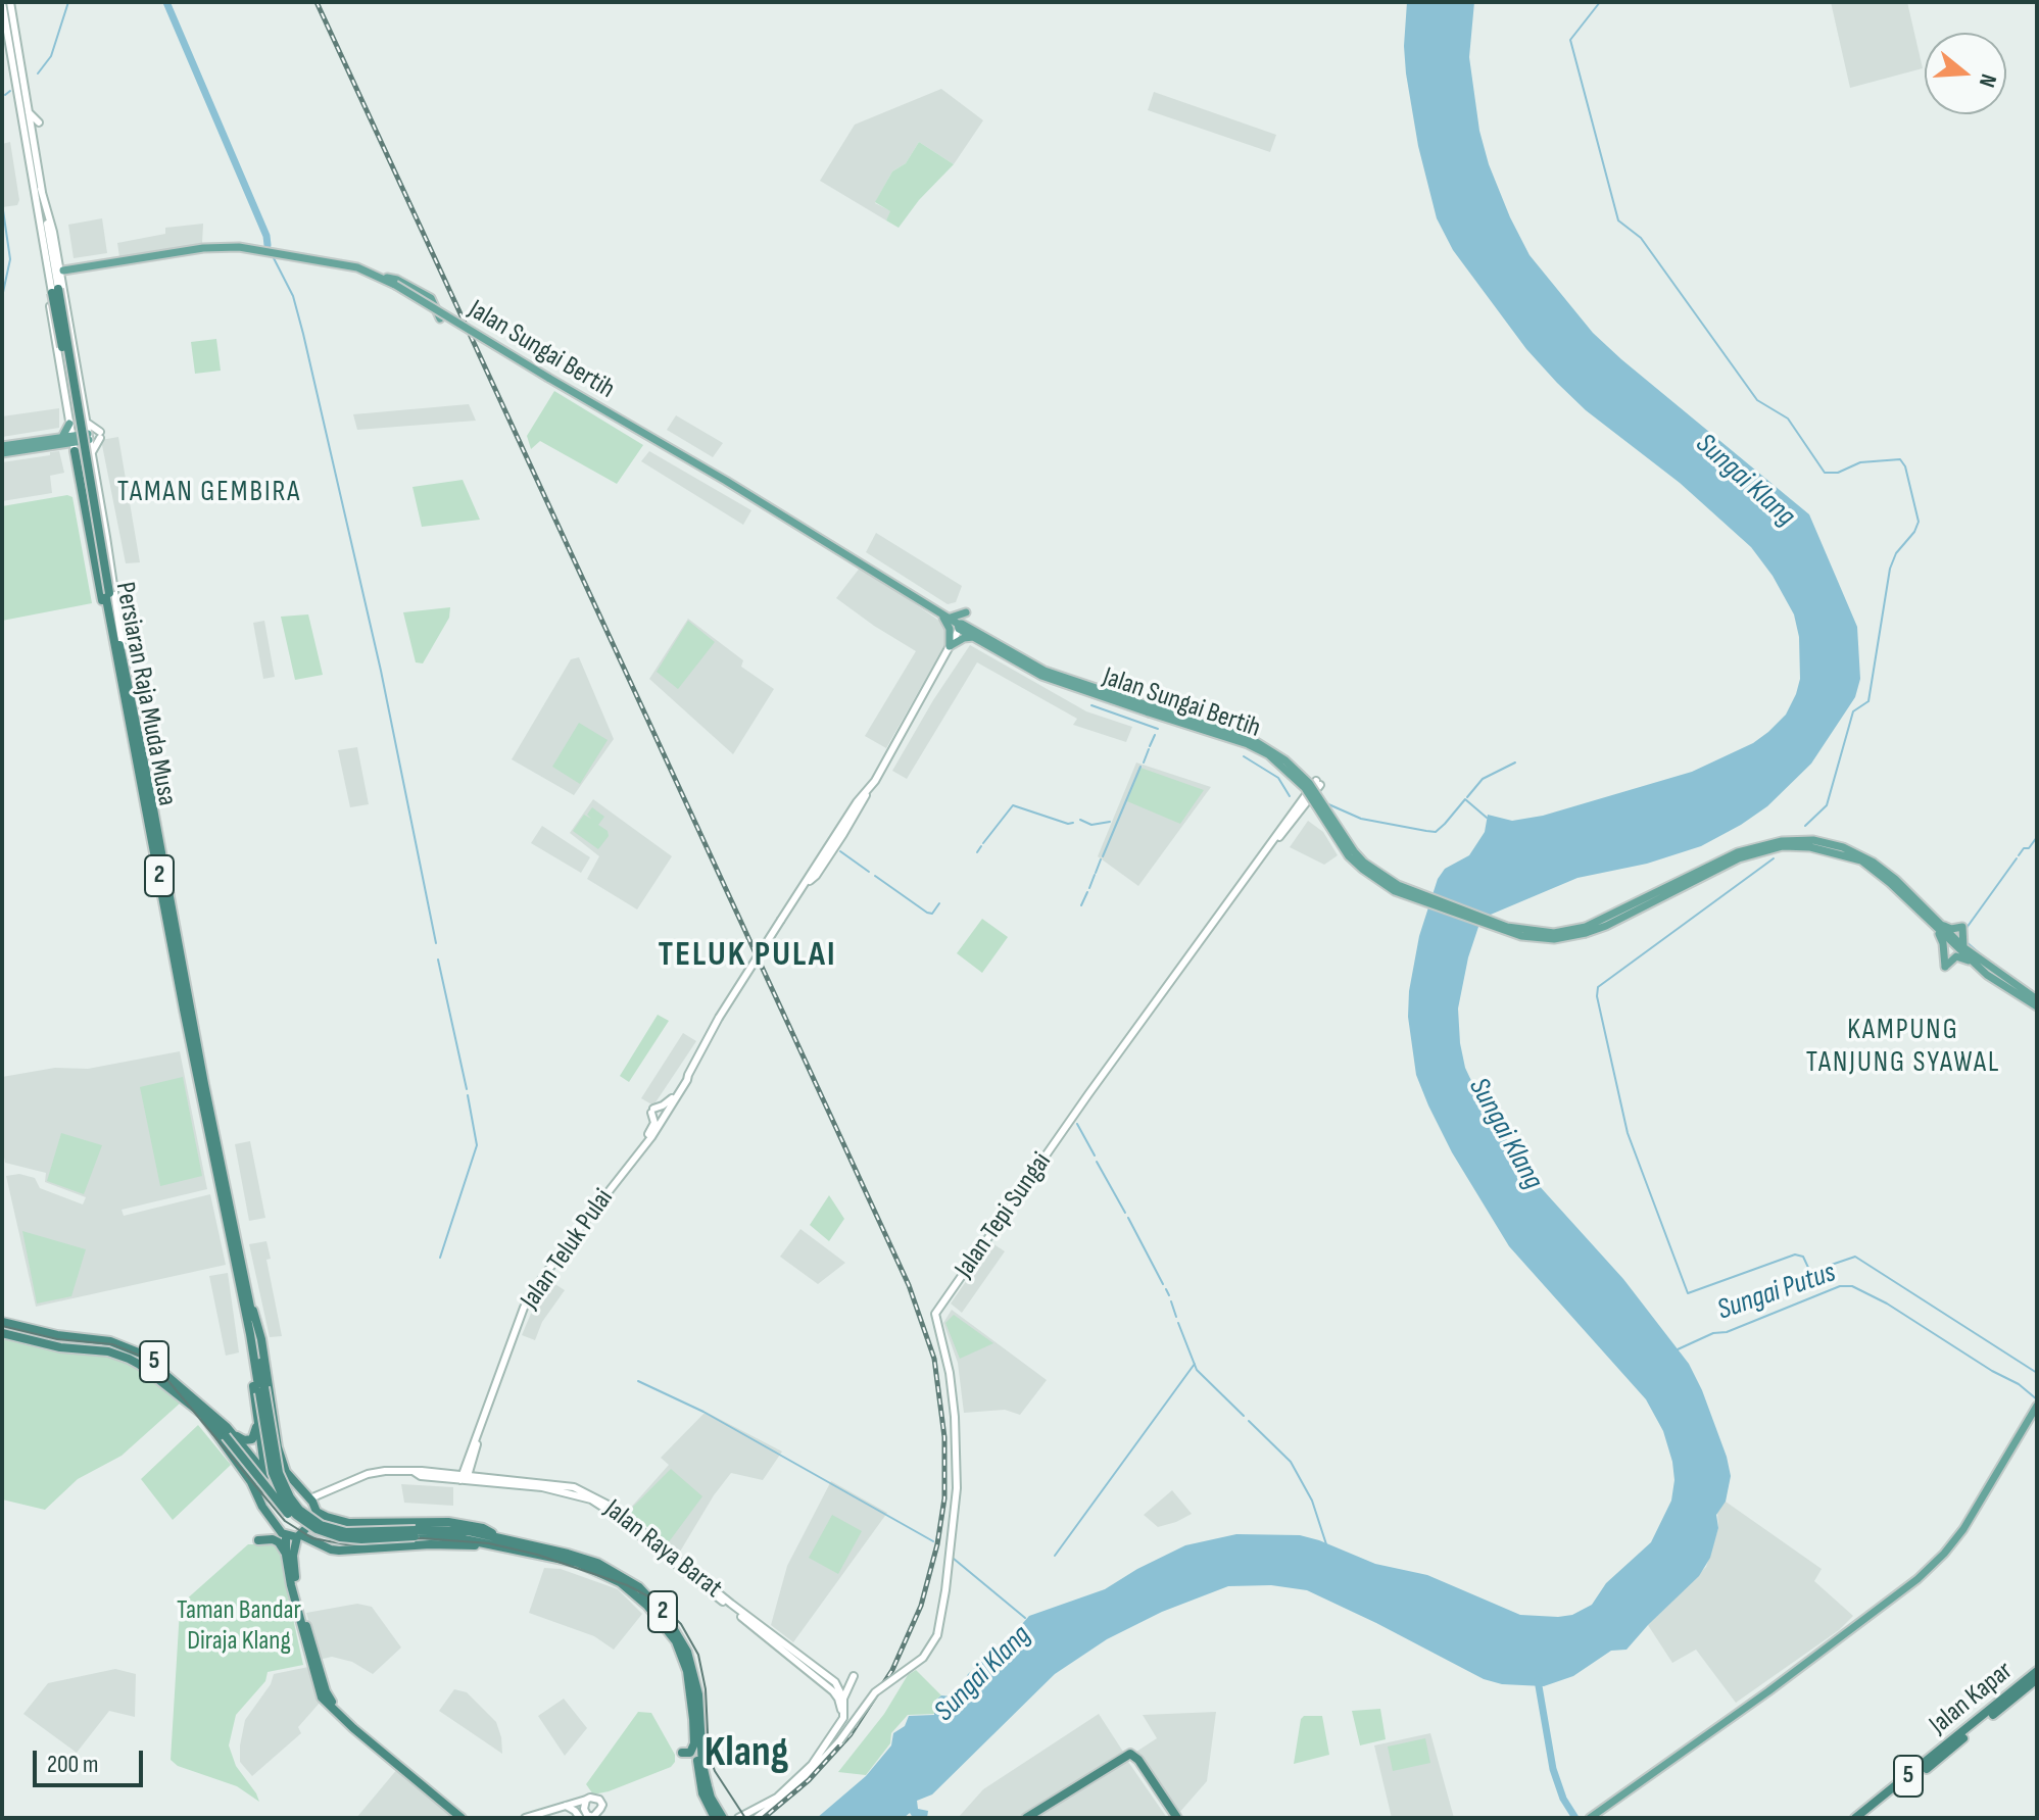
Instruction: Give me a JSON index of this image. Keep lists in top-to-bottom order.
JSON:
{
  "streets": {
    "highway": [
      "Persiaran Raja Muda Musa",
      "2",
      "5",
      "Jalan Kapar"
    ],
    "main road": [
      "Jalan Sungai Bertih",
      "Jalan Tepi Sungai",
      "Jalan Teluk Pulai",
      "Jalan Raya Barat"
    ]
  },
  "crossings": [
    ["Jalan Sungai Bertih", "Jalan Teluk Pulai"],
    ["Persiaran Raja Muda Musa", "2"],
    ["2", "5"],
    ["Jalan Teluk Pulai", "Jalan Raya Barat"],
    ["5", "Jalan Raya Barat"]
  ],
  "districts": [
    "TAMAN GEMBIRA",
    "TELUK PULAI",
    "KAMPUNG TANJUNG SYAWAL",
    "Klang"
  ],
  "water": ["Sungai Klang", "Sungai Putus"],
  "parks": ["Taman Bandar Diraja Klang"],
  "scale_bar": "200 m",
  "north": "right"
}
